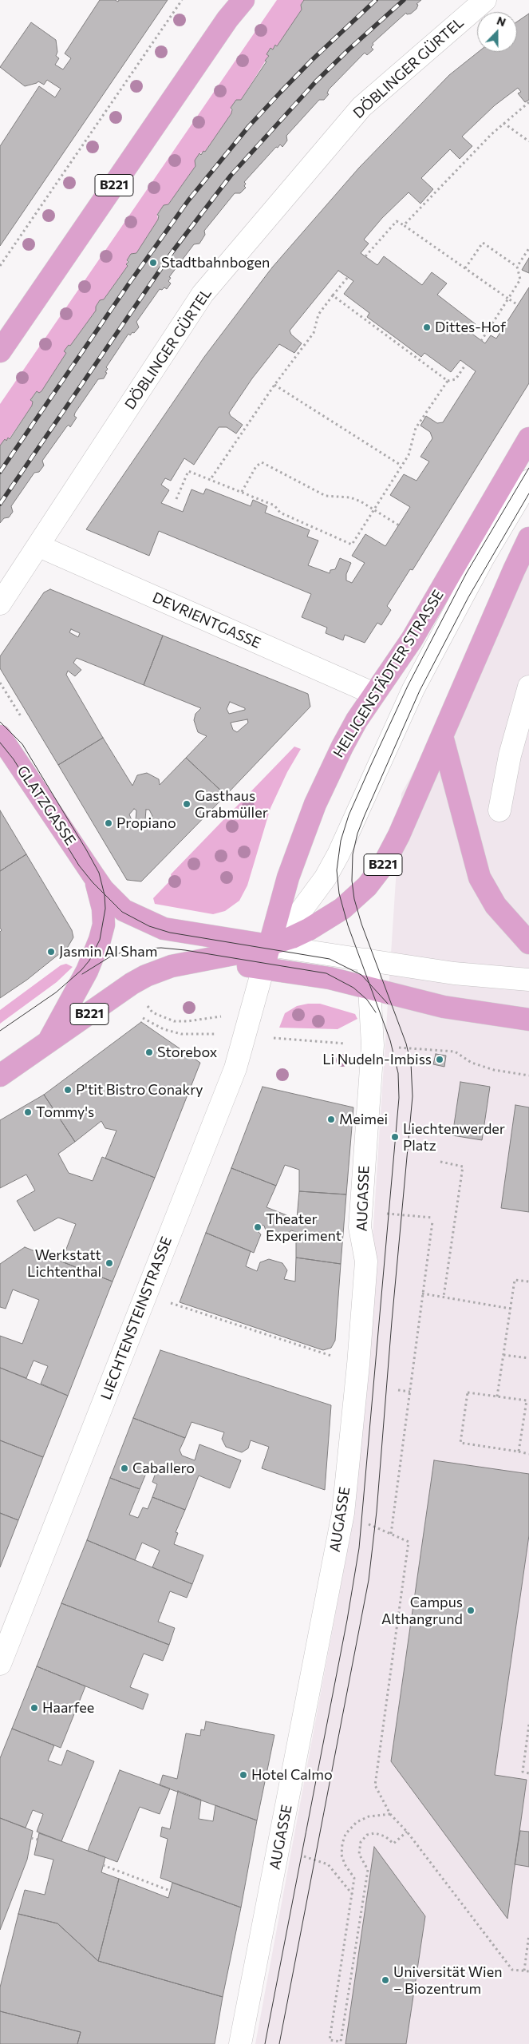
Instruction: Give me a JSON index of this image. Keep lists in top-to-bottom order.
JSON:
{
  "streets": {
    "main road": ["B221", "HEILIGENSTÄDTER STRASSE", "GLATZGASSE"],
    "street": [
      "DÖBLINGER GÜRTEL",
      "DEVRIENTGASSE",
      "AUGASSE",
      "LIECHTENSTEINSTRASSE"
    ]
  },
  "crossings": [
    ["DÖBLINGER GÜRTEL", "DEVRIENTGASSE"],
    ["B221", "HEILIGENSTÄDTER STRASSE"],
    ["DEVRIENTGASSE", "HEILIGENSTÄDTER STRASSE"]
  ],
  "places": [
    "Stadtbahnbogen",
    "Dittes-Hof",
    "Gasthaus Grabmüller",
    "Propiano",
    "Jasmin Al Sham",
    "Storebox",
    "Li Nudeln-Imbiss",
    "P'tit Bistro Conakry",
    "Tommy's",
    "Meimei",
    "Liechtenwerder Platz",
    "Theater Experiment",
    "Werkstatt Lichtenthal",
    "Caballero",
    "Campus Althangrund",
    "Haarfee",
    "Hotel Calmo",
    "Universität Wien – Biozentrum"
  ],
  "north": "top"
}
